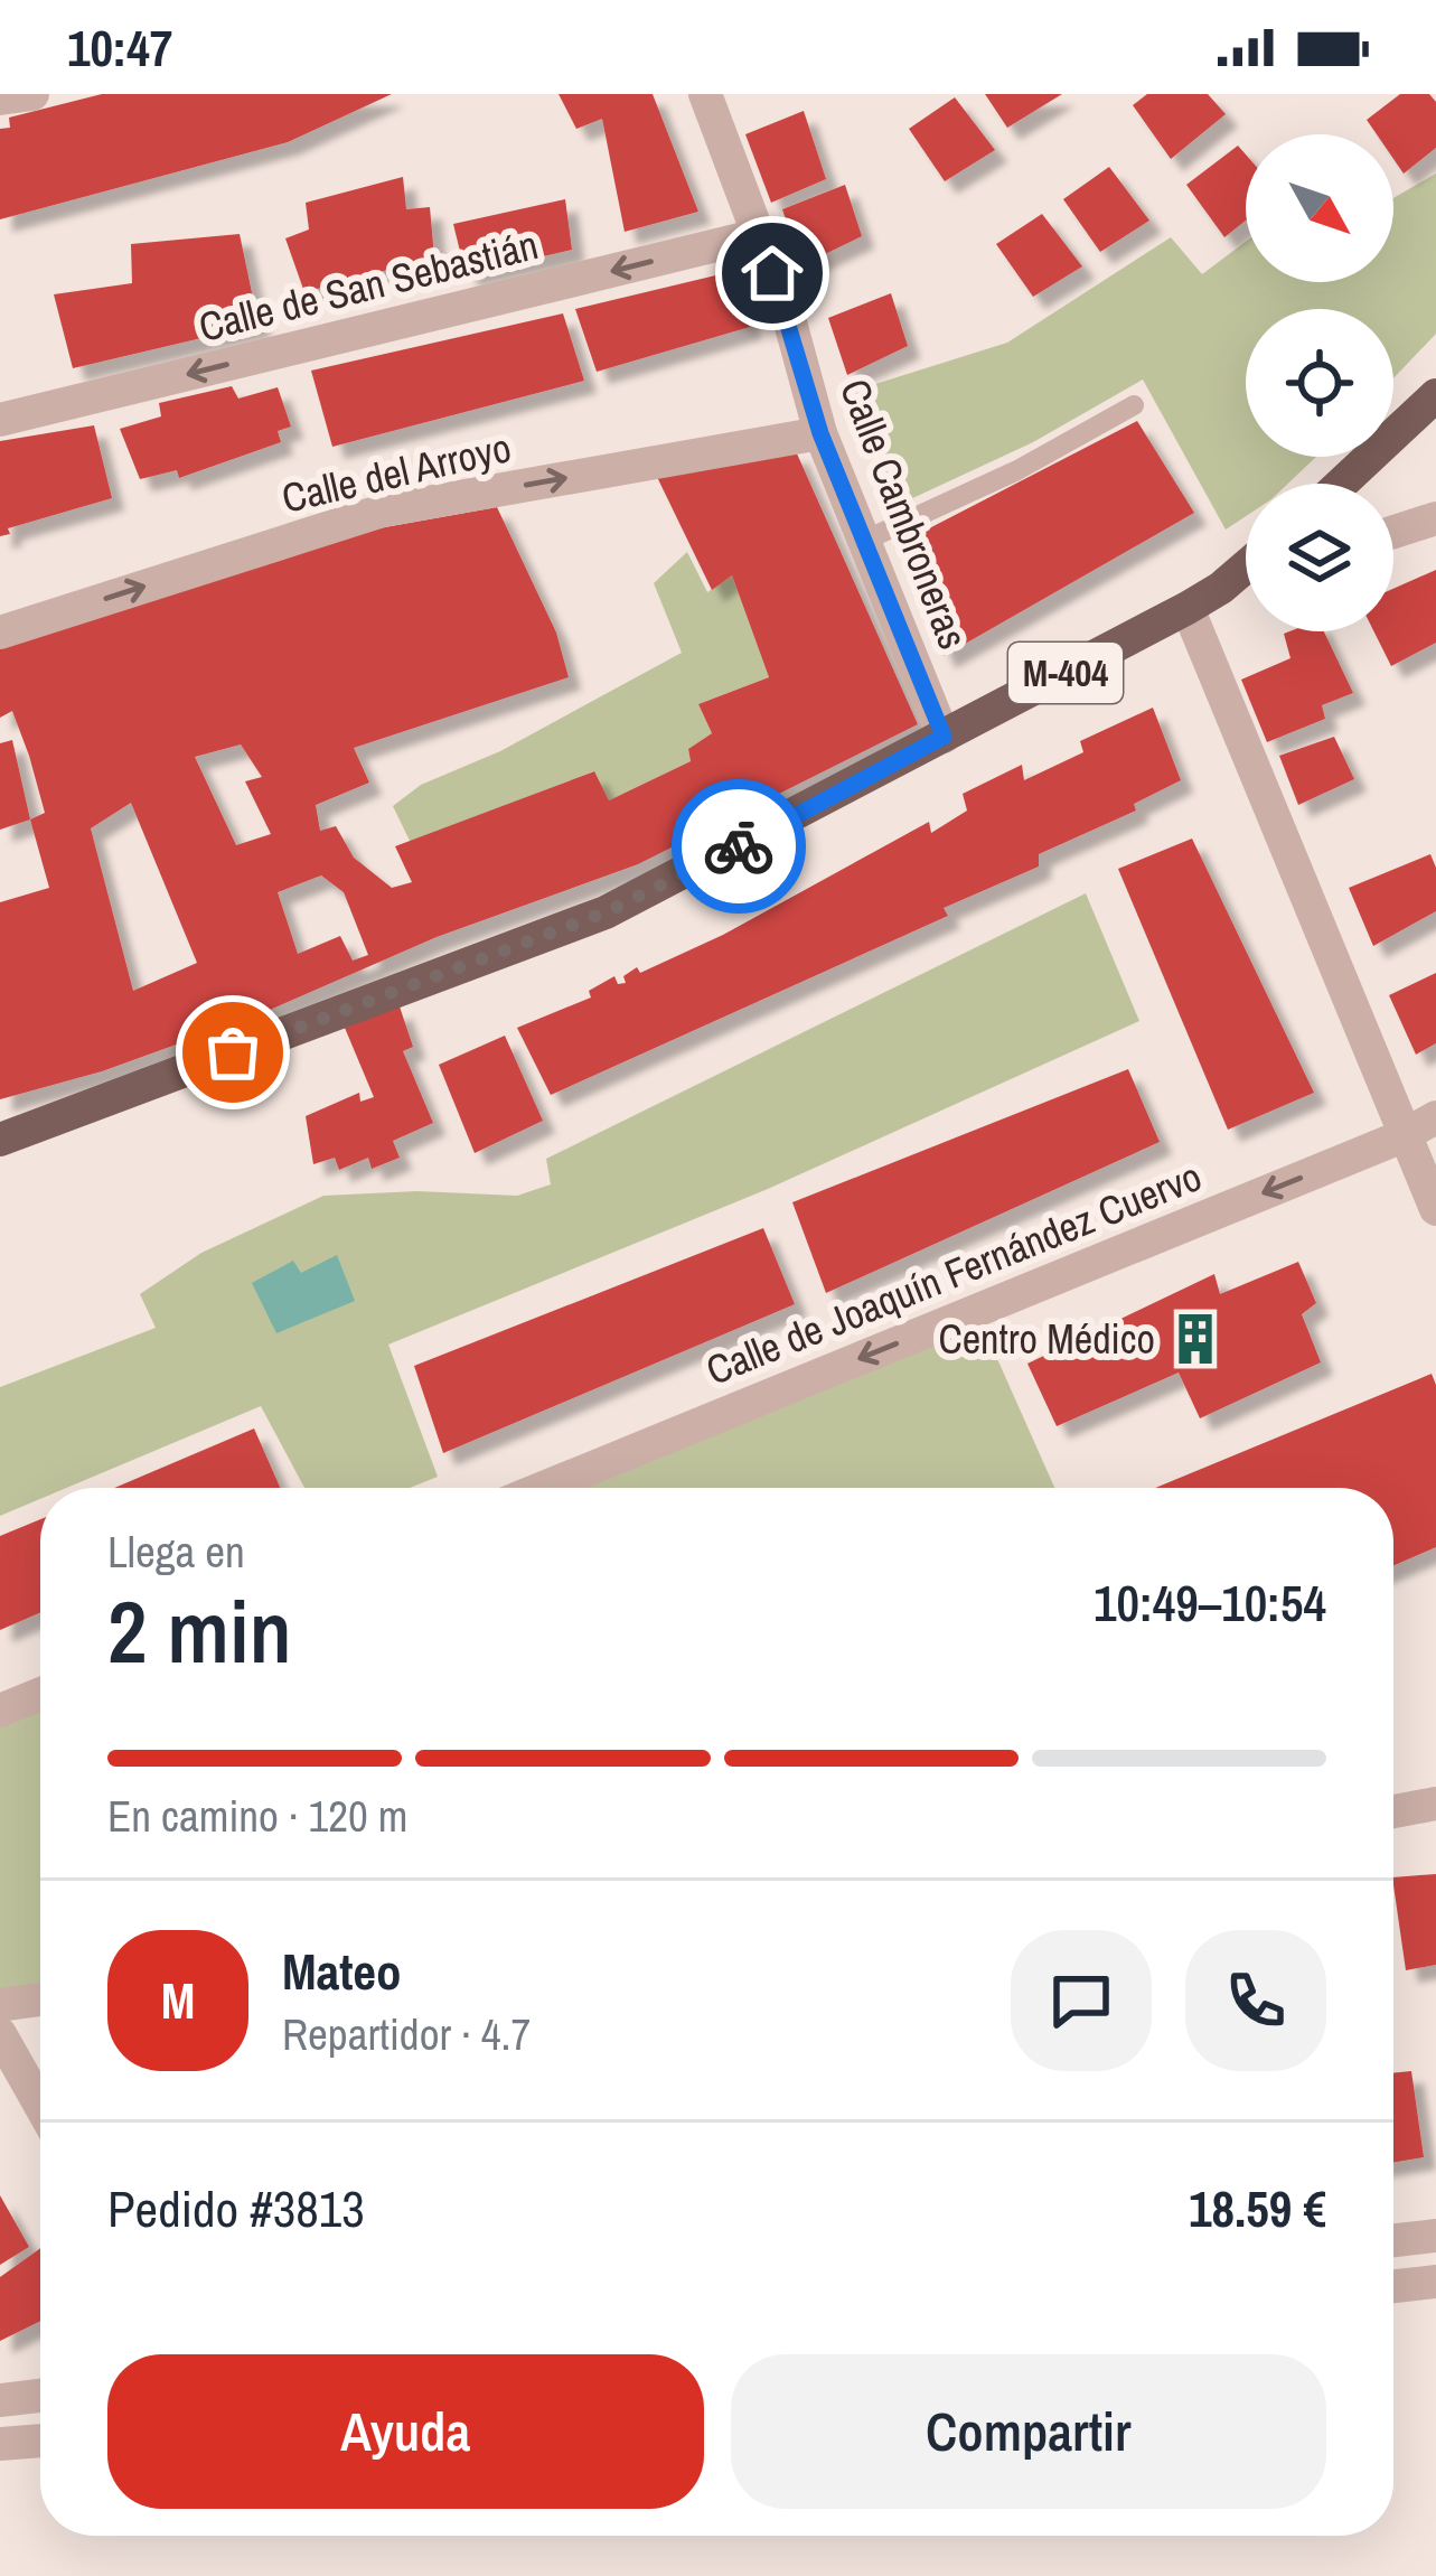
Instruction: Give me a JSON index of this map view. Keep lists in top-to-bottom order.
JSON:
{
  "streets": {
    "main road": ["M-404"],
    "street": [
      "Calle de San Sebastián",
      "Calle del Arroyo",
      "Calle Cambroneras",
      "Calle de Joaquín Fernández Cuervo"
    ]
  },
  "crossings": [
    ["Calle de San Sebastián", "Calle Cambroneras"],
    ["Calle del Arroyo", "Calle Cambroneras"],
    ["Calle Cambroneras", "M-404"]
  ],
  "one_way": ["Calle de San Sebastián", "Calle del Arroyo", "Calle de Joaquín Fernández Cuervo"],
  "places": {
    "building": ["Centro Médico"]
  },
  "north": "bottom right",
  "page": {
    "status": "10:47",
    "heading": ["2 min", "Llega en", "10:49–10:54"],
    "panel": [
      "Mateo",
      "Repartidor · 4.7",
      "Pedido #3813",
      "18.59 €"
    ],
    "bar": "En camino · 120 m",
    "round": "M",
    "buttons": ["Ayuda", "Compartir"]
  }
}
